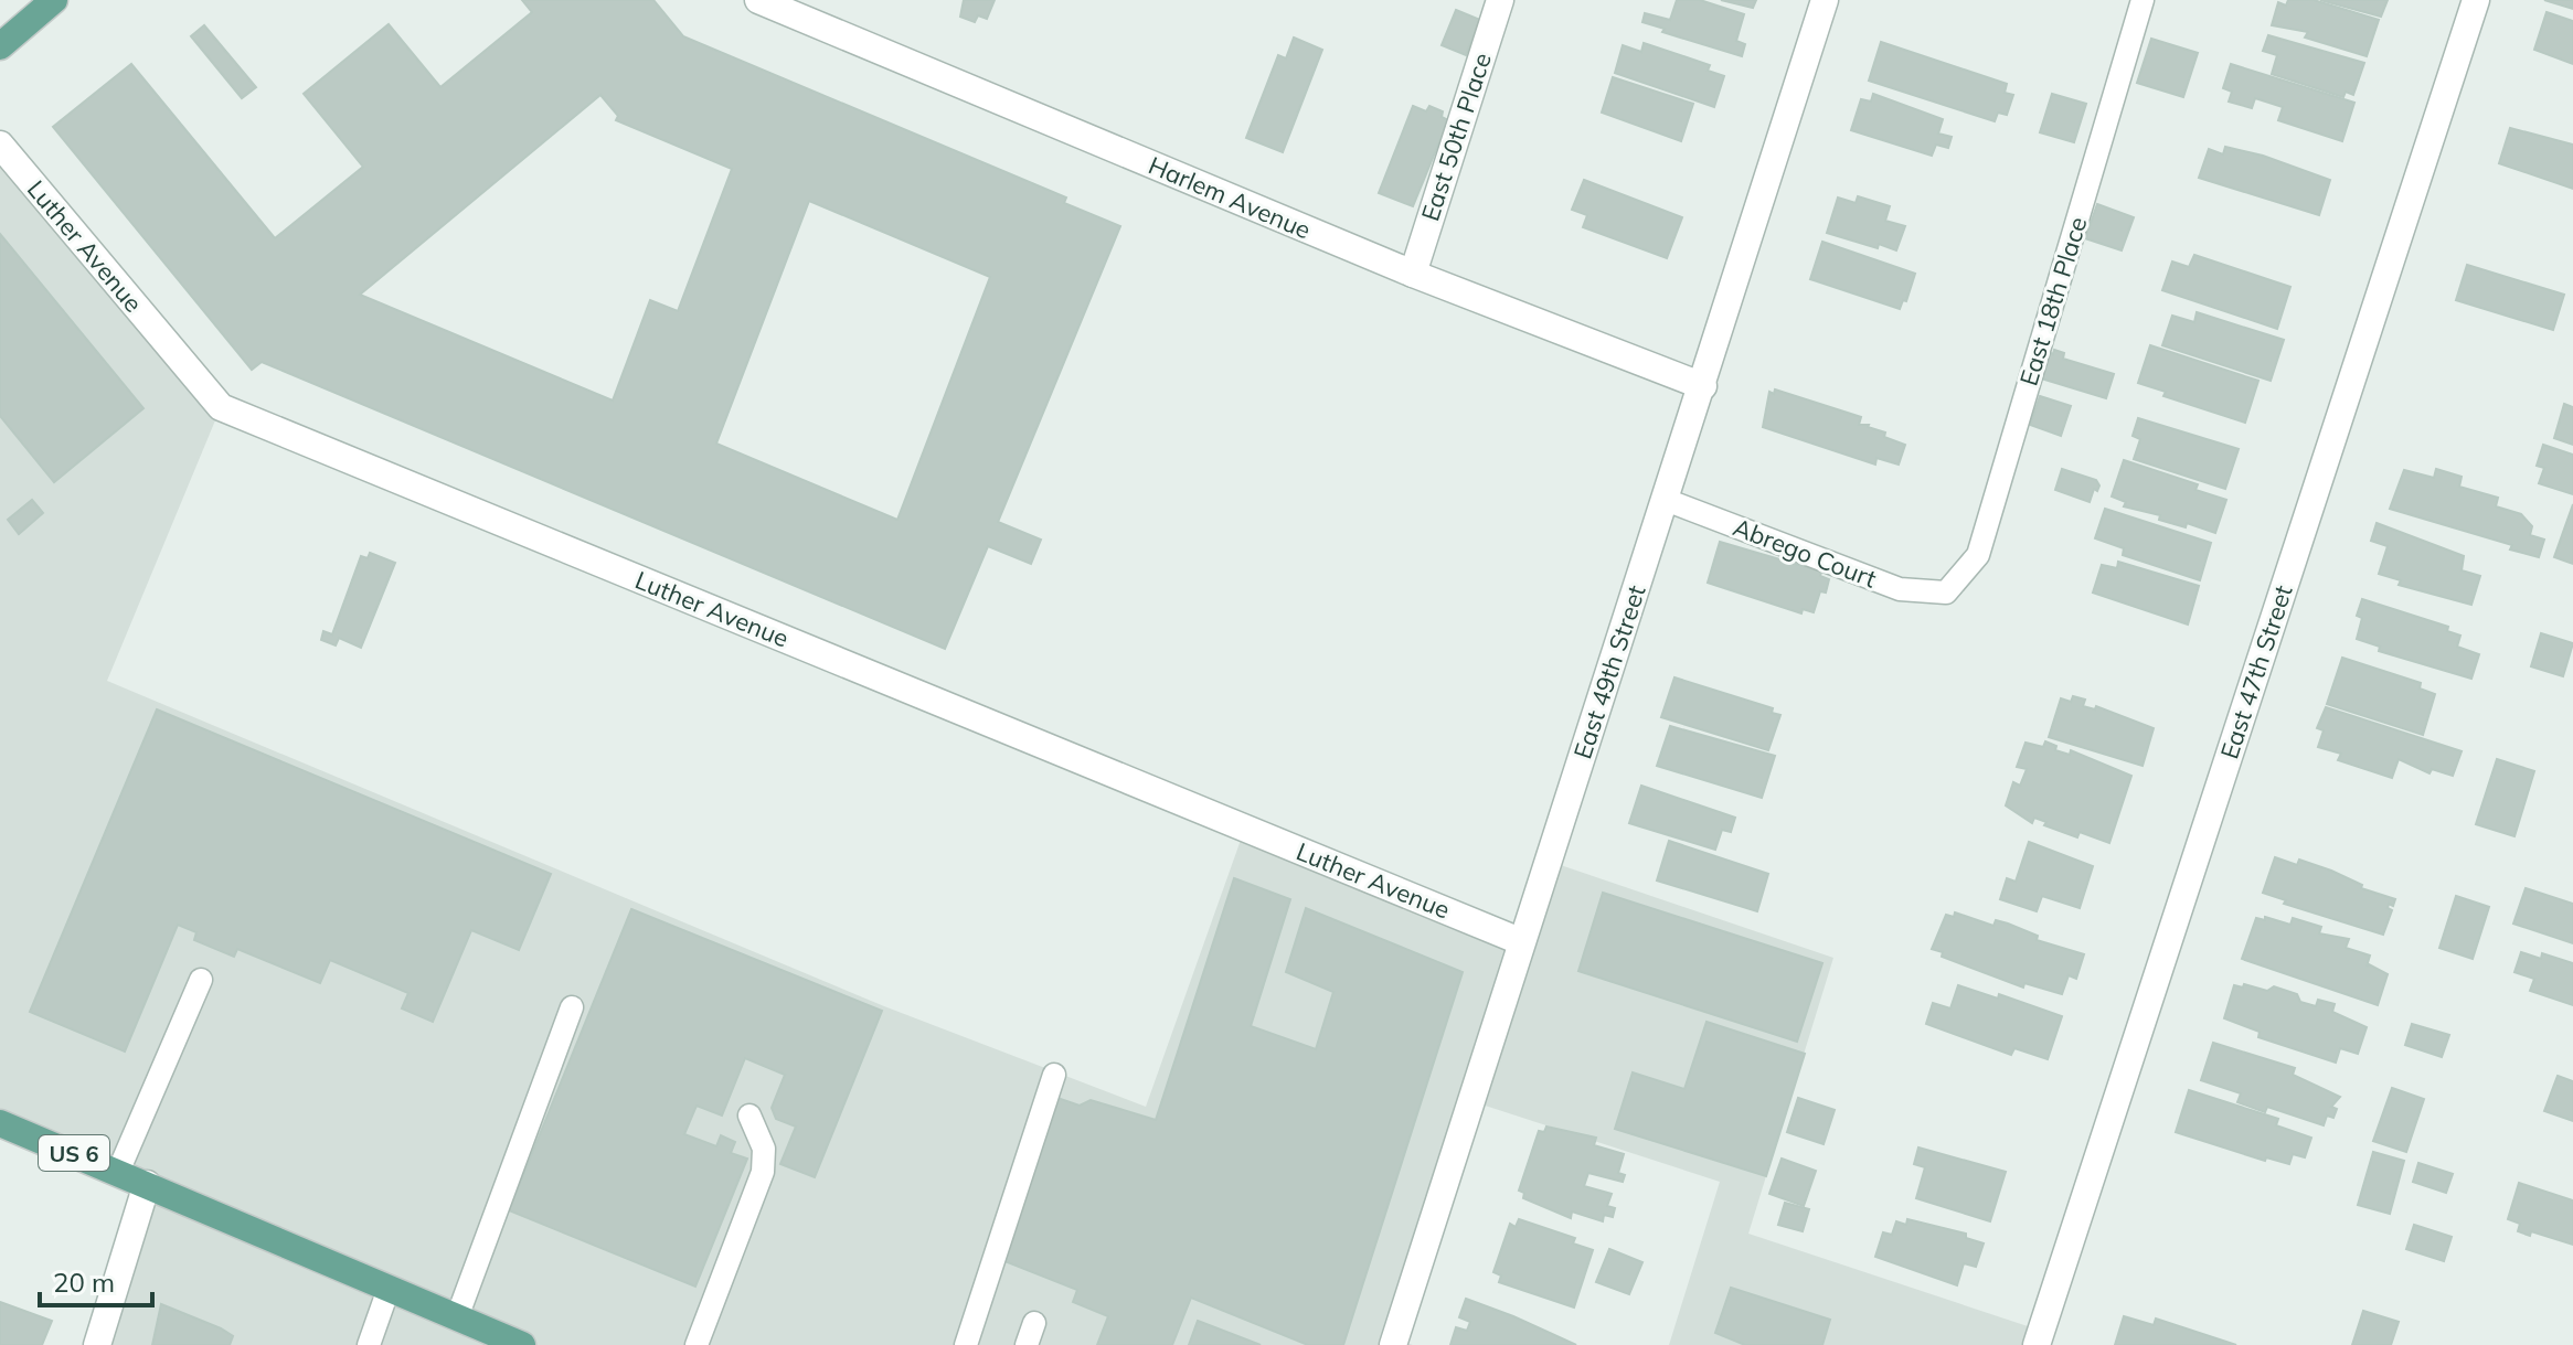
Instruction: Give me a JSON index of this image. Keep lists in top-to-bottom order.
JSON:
{
  "streets": {
    "main road": ["US 6"],
    "street": [
      "East 50th Place",
      "Harlem Avenue",
      "Luther Avenue",
      "East 49th Street",
      "East 47th Street"
    ],
    "lane": ["East 18th Place", "Abrego Court"]
  },
  "crossings": [
    ["East 50th Place", "Harlem Avenue"],
    ["Harlem Avenue", "East 49th Street"],
    ["Luther Avenue", "East 49th Street"],
    ["East 18th Place", "Abrego Court"],
    ["Abrego Court", "East 49th Street"]
  ],
  "scale_bar": "20 m"
}
